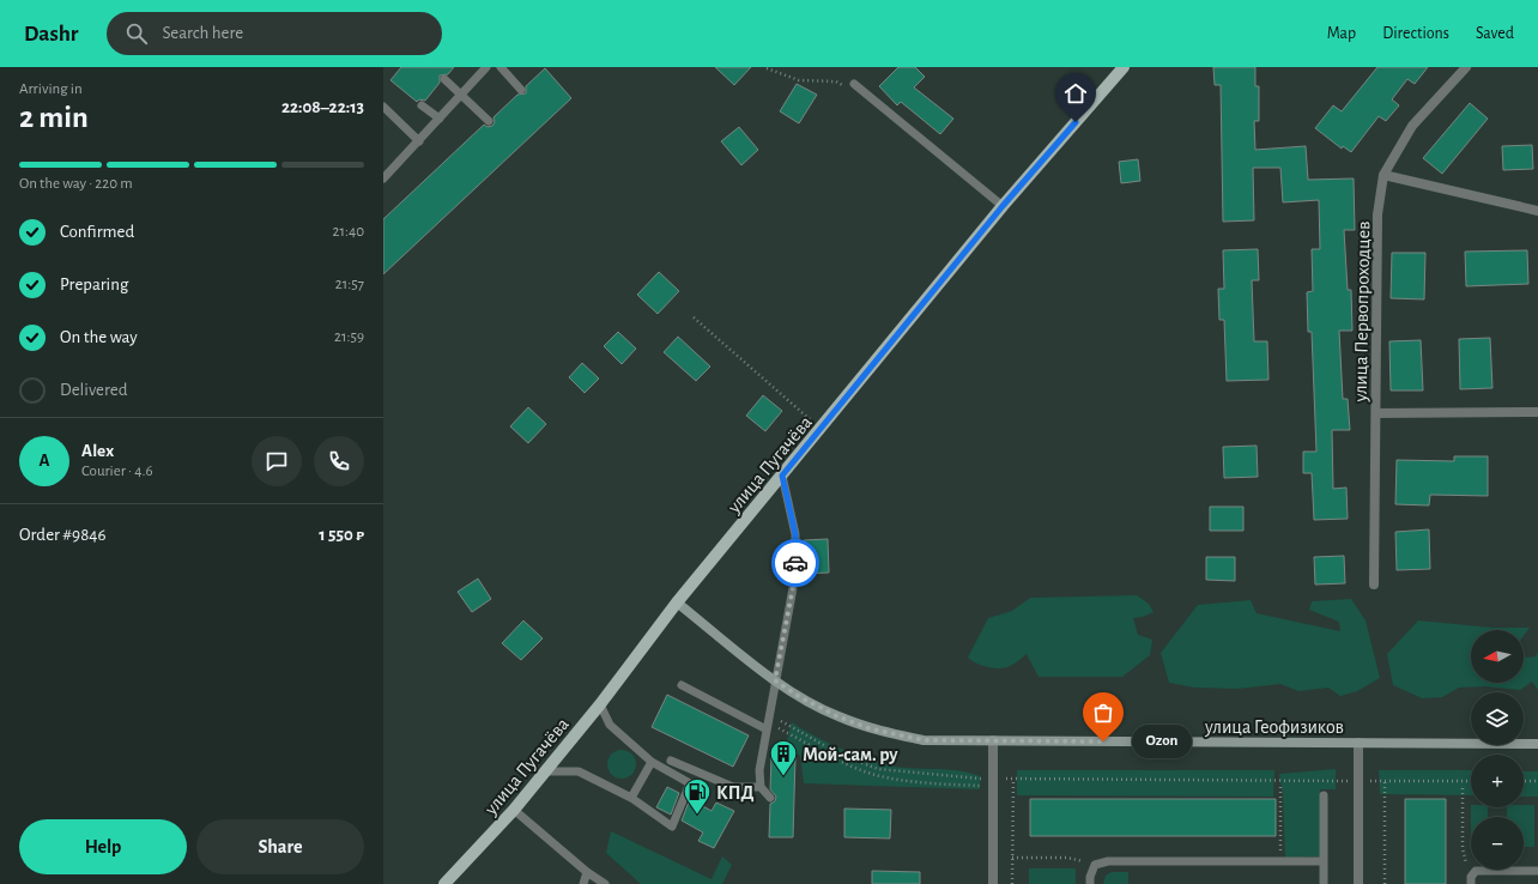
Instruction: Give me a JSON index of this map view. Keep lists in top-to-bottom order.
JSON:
{
  "streets": {
    "main road": ["улица Пугачёва"],
    "street": ["улица Первопроходцев", "улица Геофизиков"]
  },
  "crossings": [
    ["улица Пугачёва", "улица Геофизиков"]
  ],
  "places": {
    "other": ["Ozon"],
    "building": ["Мой-сам. ру"],
    "fuel station": ["КПД"]
  },
  "north": "left",
  "page": {
    "header": "Dashr",
    "search": "Search here",
    "nav": ["Map", "Directions", "Saved"],
    "heading": ["2 min", "Arriving in", "22:08–22:13"],
    "panel": [
      "Alex",
      "Courier · 4.6",
      "Order #9846",
      "1 550 ₽"
    ],
    "bar": "On the way · 220 m",
    "list": [
      ["Confirmed", "21:40"],
      ["Preparing", "21:57"],
      ["On the way", "21:59"],
      "Delivered"
    ],
    "round": "A",
    "map_buttons": ["+", "−"],
    "bubble": "Ozon",
    "buttons": ["Help", "Share"]
  }
}
